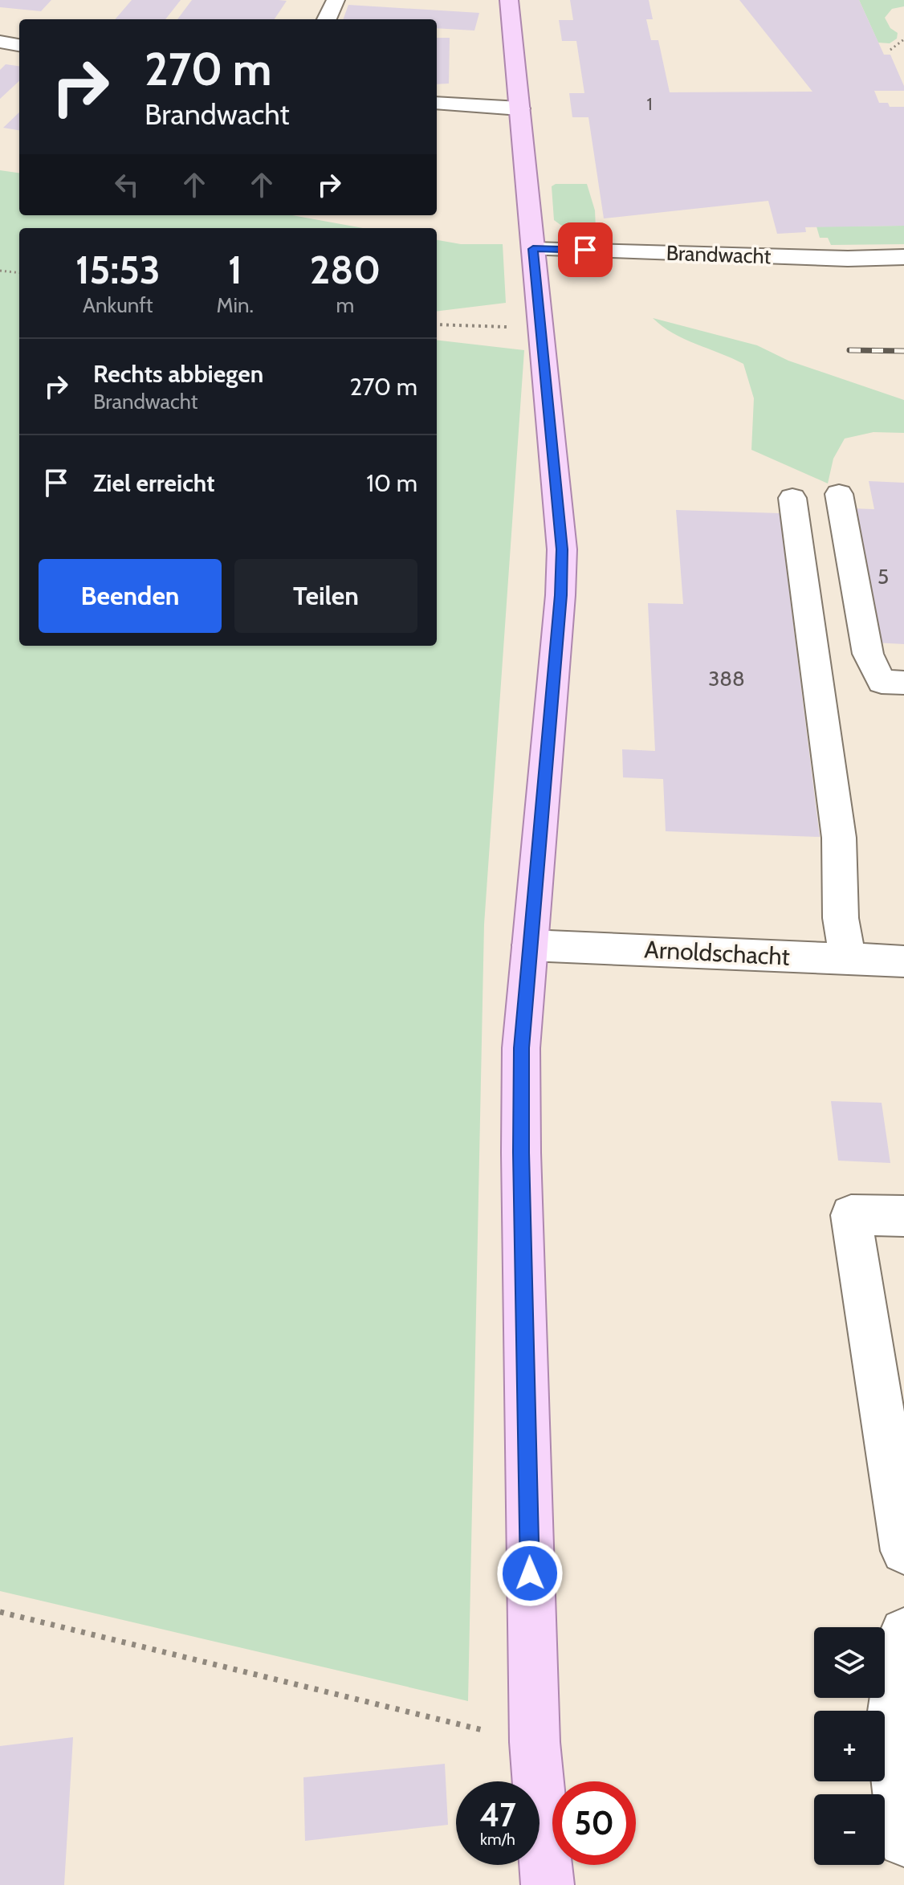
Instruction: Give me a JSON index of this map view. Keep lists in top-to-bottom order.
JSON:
{
  "streets": {
    "street": ["Brandwacht", "Arnoldschacht"]
  },
  "house_numbers": ["1", "5", "388"],
  "page": {
    "turn": ["270 m", "Brandwacht"],
    "eta": [
      "15:53",
      "Ankunft",
      "1",
      "Min.",
      "280",
      "m"
    ],
    "list": [
      {
        "name": "Rechts abbiegen",
        "note": "Brandwacht",
        "value": "270 m"
      },
      {
        "name": "Ziel erreicht",
        "value": "10 m"
      }
    ],
    "buttons": ["Beenden", "Teilen"],
    "map_buttons": ["+", "−"],
    "speed": "47 km/h",
    "limit": "50"
  }
}
